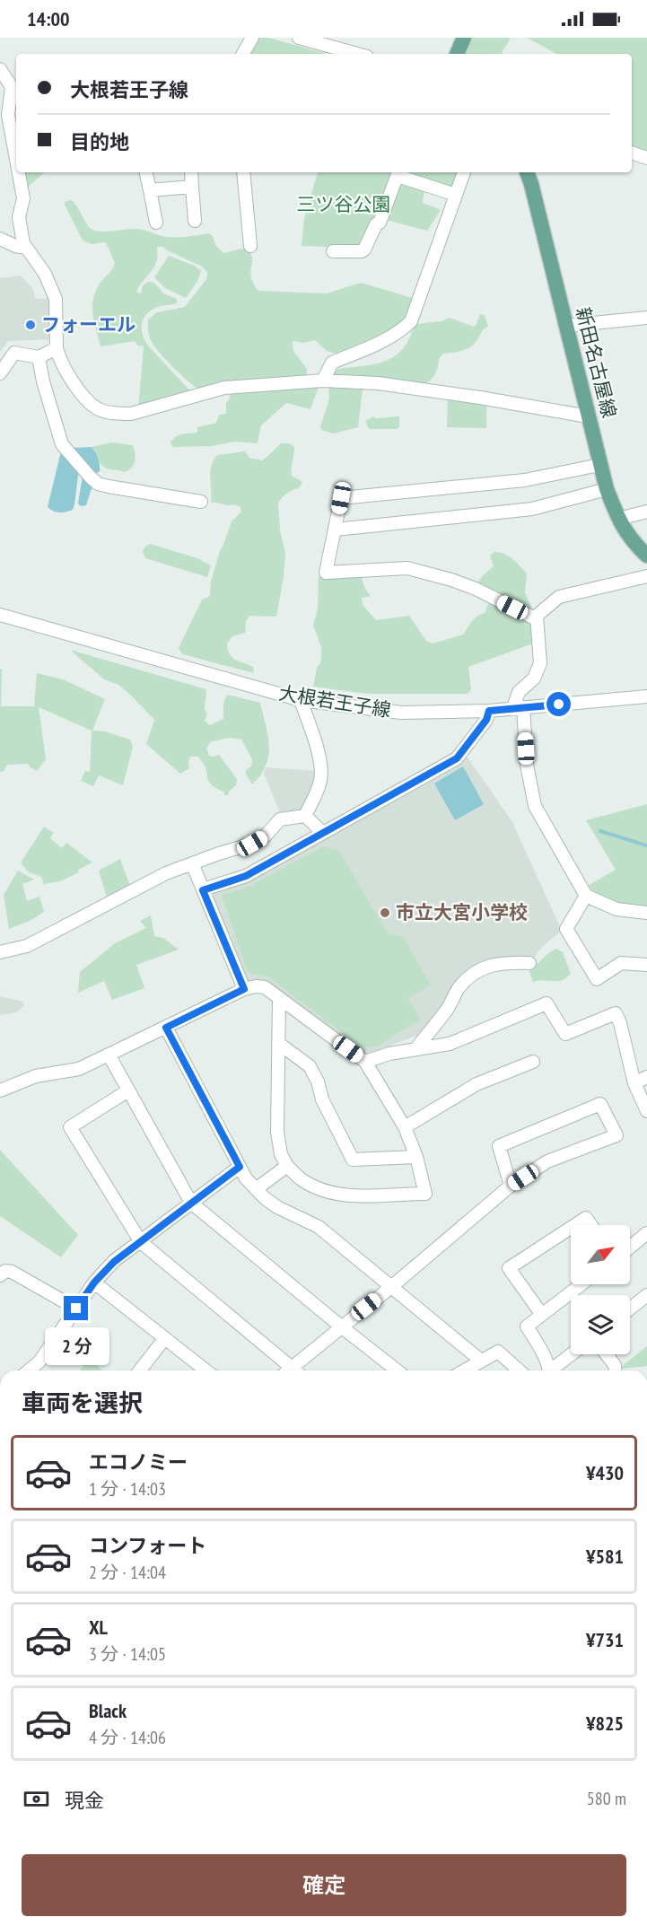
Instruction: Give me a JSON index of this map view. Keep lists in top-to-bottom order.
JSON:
{
  "streets": {
    "main road": ["新田名古屋線"],
    "street": ["大根若王子線"]
  },
  "parks": ["三ツ谷公園"],
  "places": ["フォーエル", "市立大宮小学校"],
  "north": "top right",
  "page": {
    "status": "14:00",
    "banner": ["大根若王子線", "目的地"],
    "bubble": "2 分",
    "heading": "車両を選択",
    "list": [
      {
        "name": "エコノミー",
        "note": "1 分 · 14:03",
        "value": "¥430"
      },
      {
        "name": "コンフォート",
        "note": "2 分 · 14:04",
        "value": "¥581"
      },
      {
        "name": "XL",
        "note": "3 分 · 14:05",
        "value": "¥731"
      },
      {
        "name": "Black",
        "note": "4 分 · 14:06",
        "value": "¥825"
      }
    ],
    "pay": ["現金", "580 m"],
    "buttons": "確定"
  }
}
